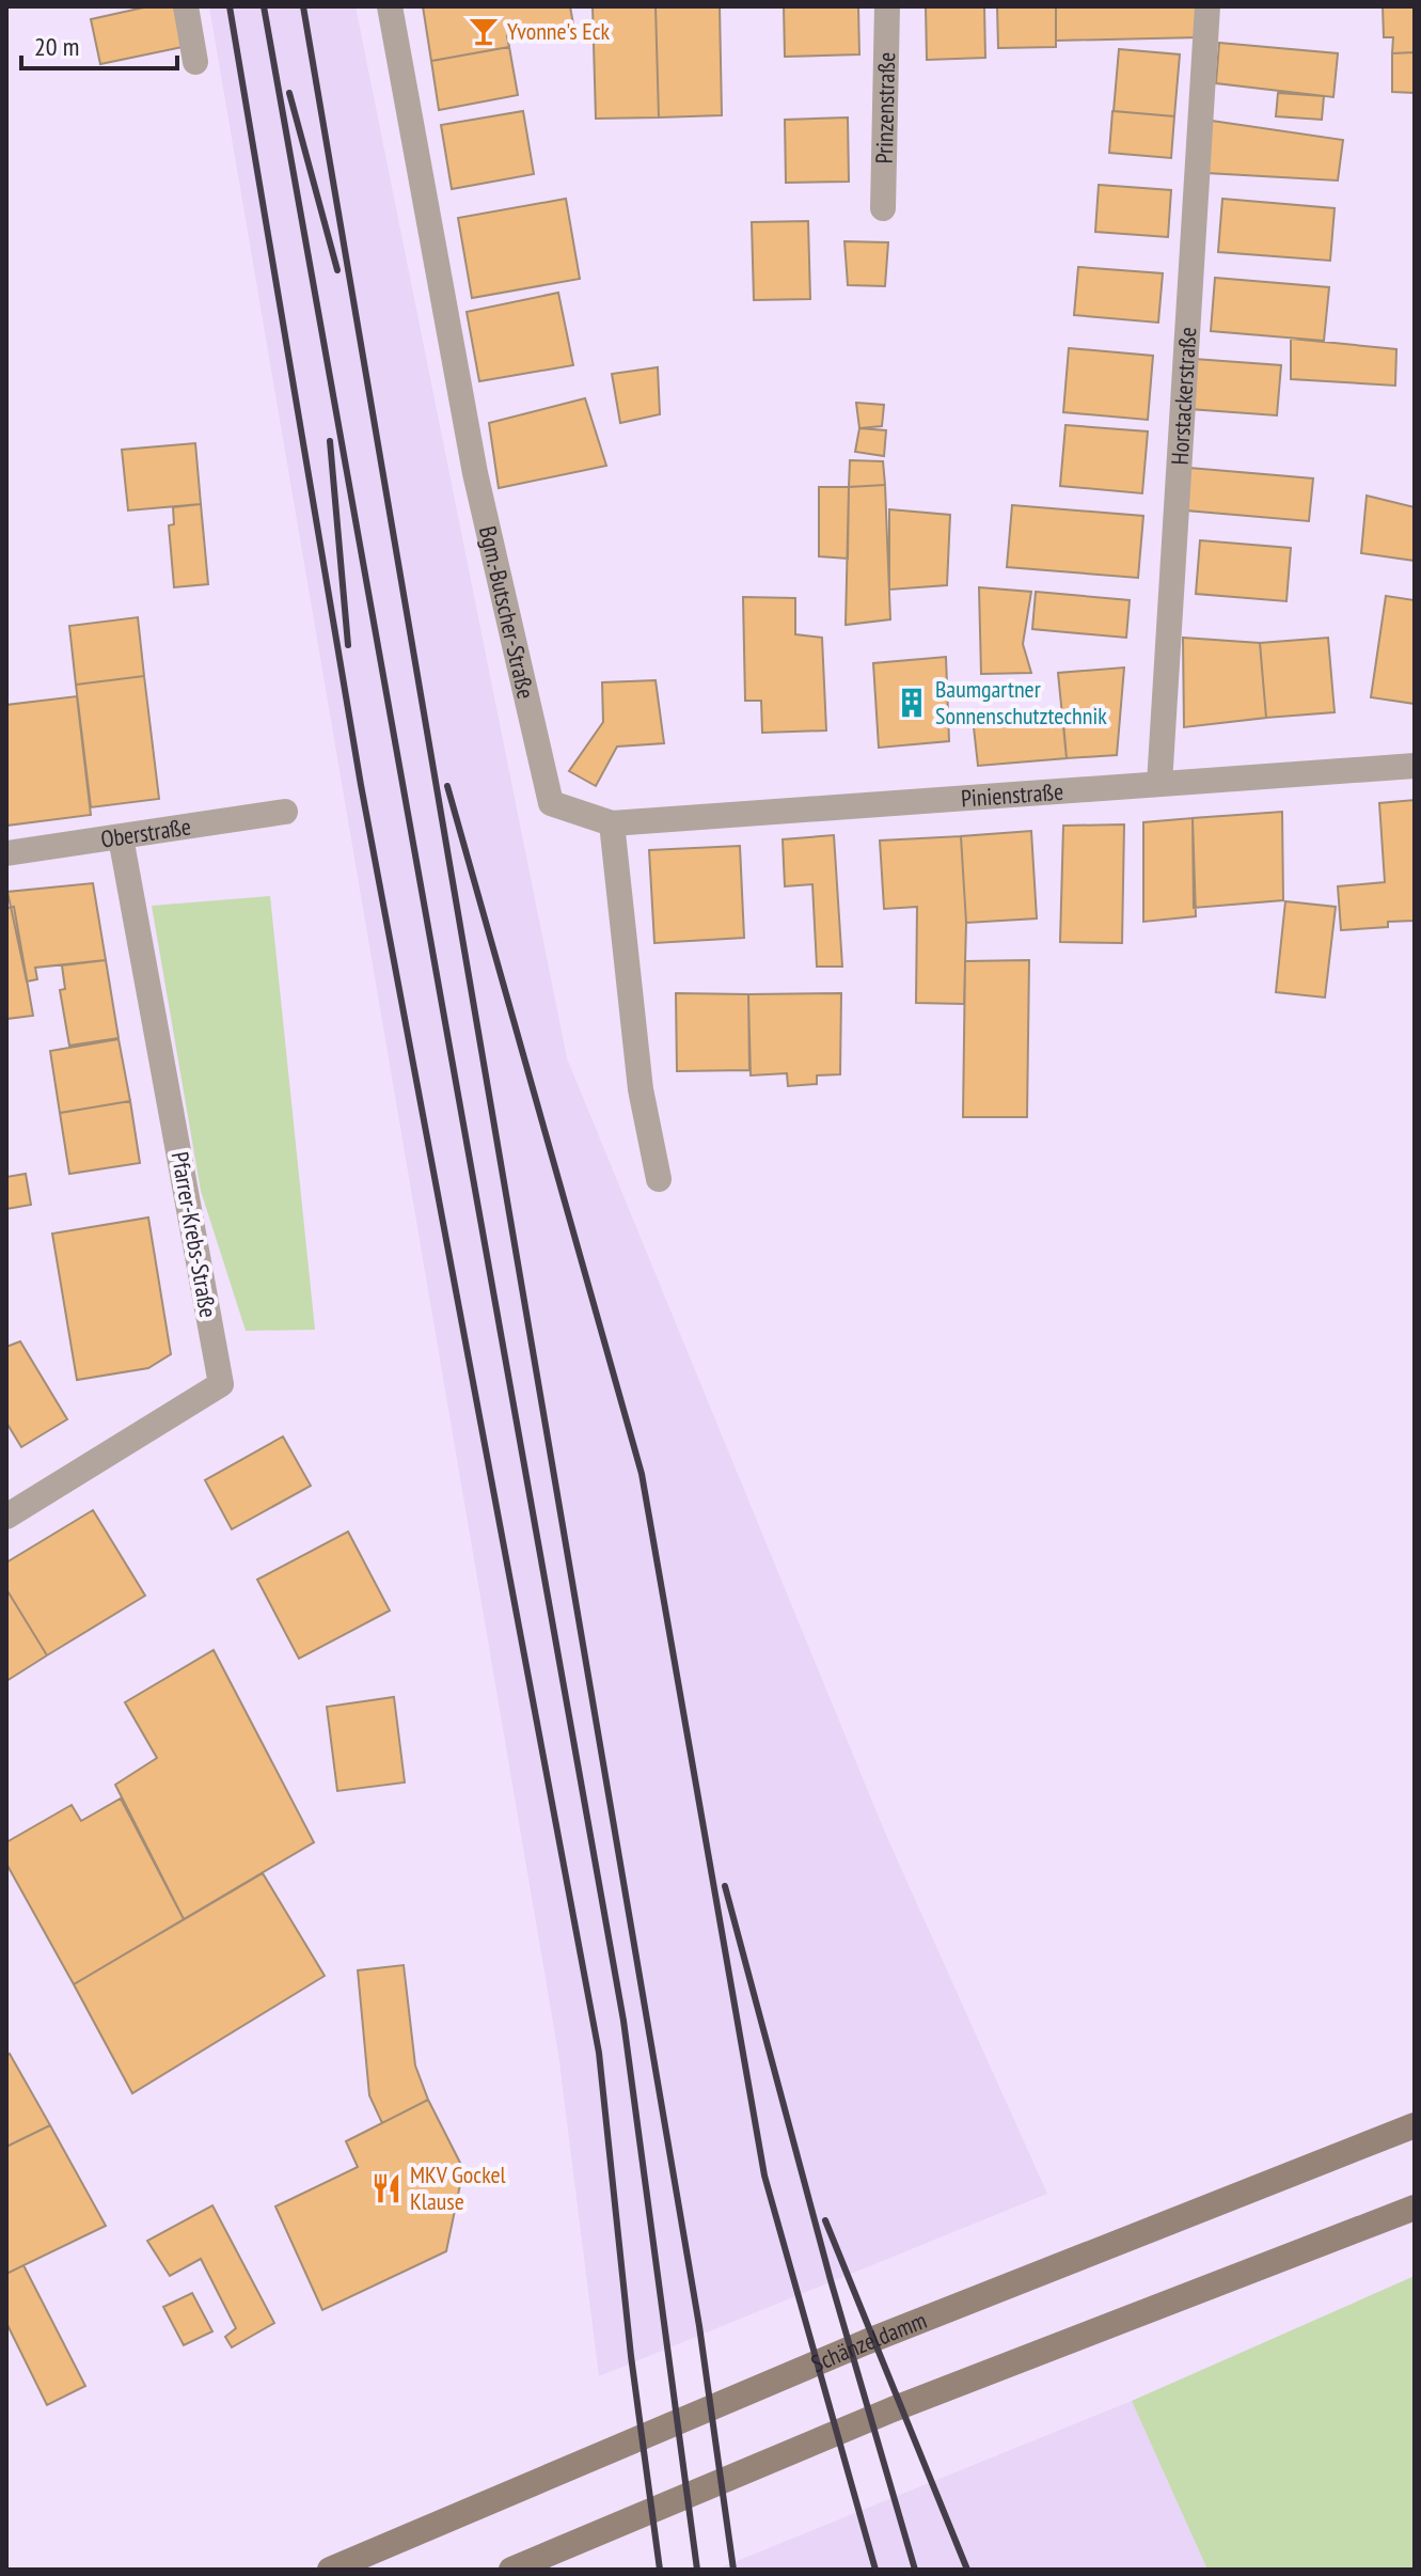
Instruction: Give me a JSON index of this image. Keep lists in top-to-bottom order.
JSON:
{
  "streets": {
    "main road": ["Schänzeldamm"],
    "street": [
      "Prinzenstraße",
      "Horstackerstraße",
      "Bgm.-Butscher-Straße",
      "Pinienstraße",
      "Oberstraße",
      "Pfarrer-Krebs-Straße"
    ]
  },
  "crossings": [
    ["Horstackerstraße", "Pinienstraße"],
    ["Bgm.-Butscher-Straße", "Pinienstraße"],
    ["Oberstraße", "Pfarrer-Krebs-Straße"]
  ],
  "places": {
    "bar": ["Yvonne's Eck"],
    "building": ["Baumgartner Sonnenschutztechnik"],
    "restaurant": ["MKV Gockel Klause"]
  },
  "scale_bar": "20 m"
}
